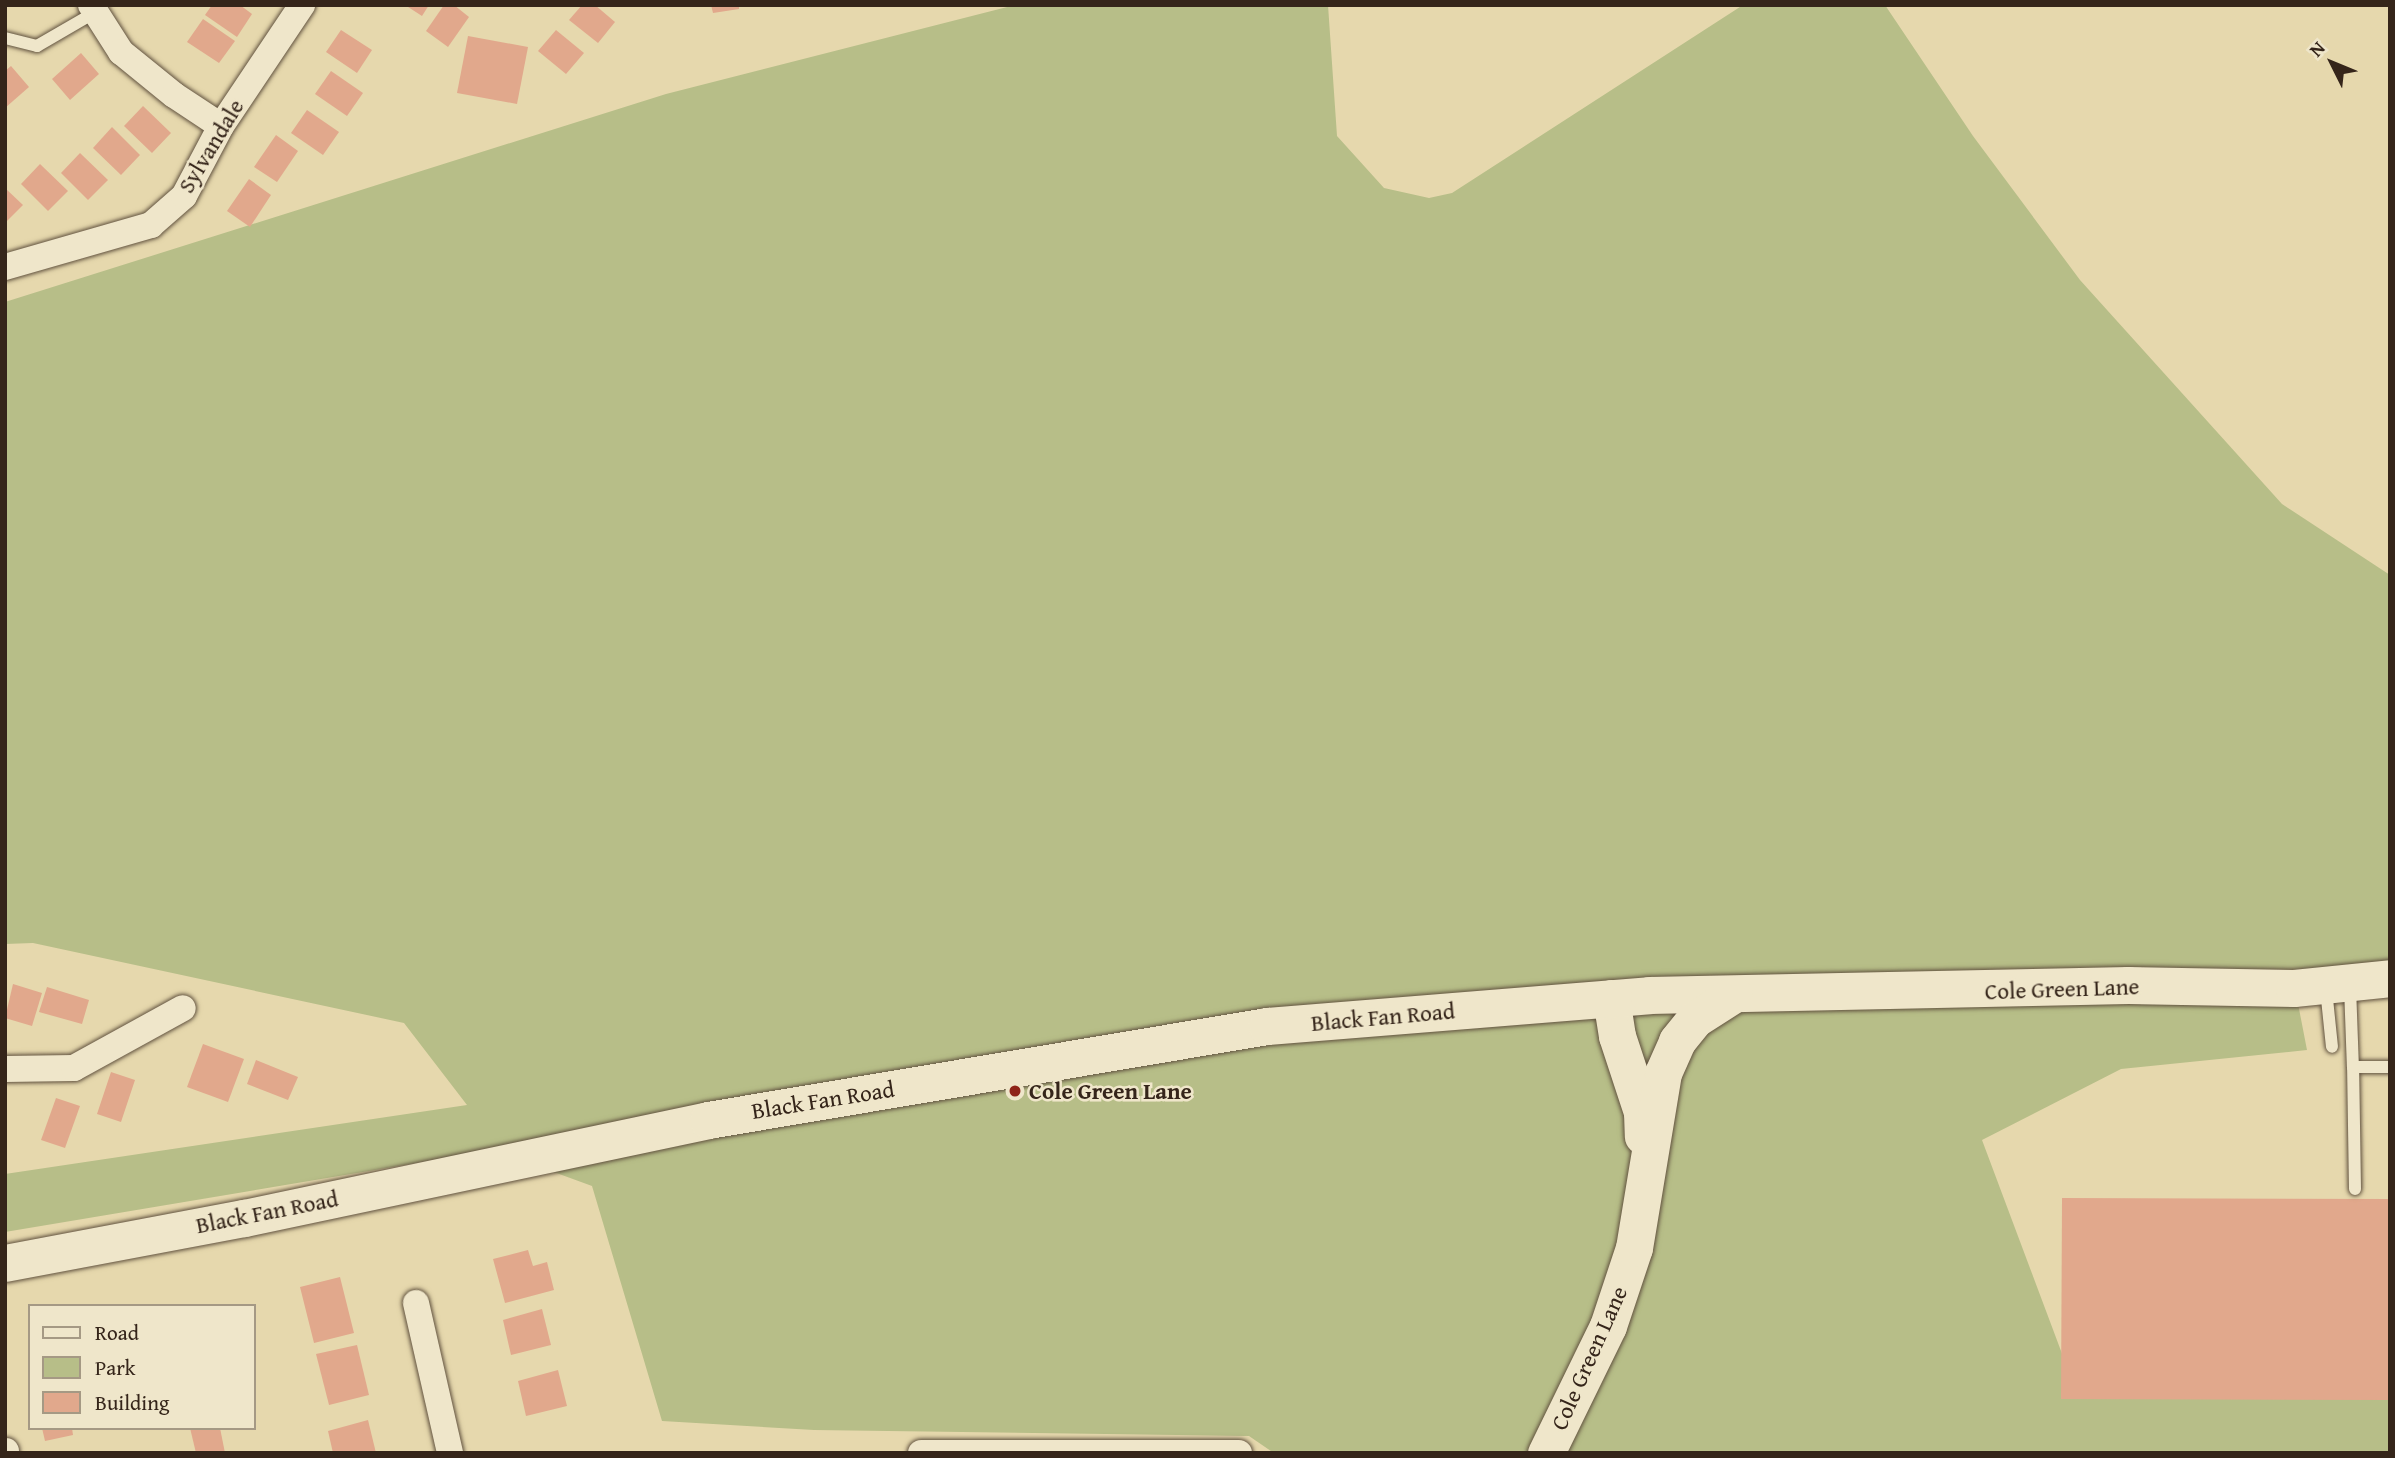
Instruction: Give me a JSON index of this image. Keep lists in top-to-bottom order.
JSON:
{
  "streets": {
    "main road": ["Cole Green Lane", "Black Fan Road"],
    "street": ["Sylvandale"]
  },
  "crossings": [
    ["Cole Green Lane", "Black Fan Road"]
  ],
  "places": ["Cole Green Lane"],
  "legend": ["Road", "Park", "Building"],
  "north": "top left"
}
